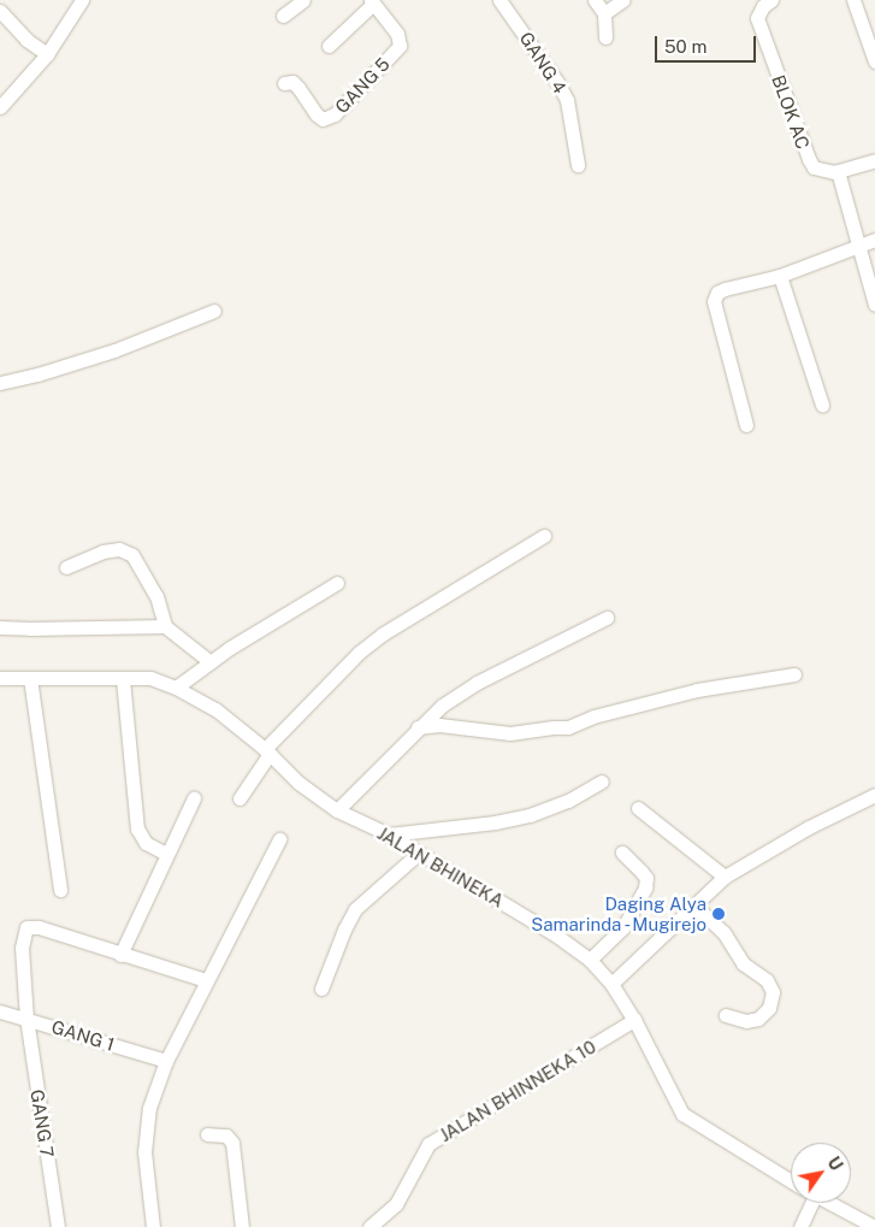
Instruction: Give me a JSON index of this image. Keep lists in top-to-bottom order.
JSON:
{
  "streets": {
    "street": [
      "GANG 4",
      "GANG 5",
      "BLOK AC",
      "JALAN BHINEKA",
      "GANG 1",
      "JALAN BHINNEKA 10",
      "GANG 7"
    ]
  },
  "crossings": [
    ["JALAN BHINEKA", "JALAN BHINNEKA 10"],
    ["GANG 1", "GANG 7"]
  ],
  "places": ["Daging Alya Samarinda - Mugirejo"],
  "scale_bar": "50 m",
  "north": "top right"
}
